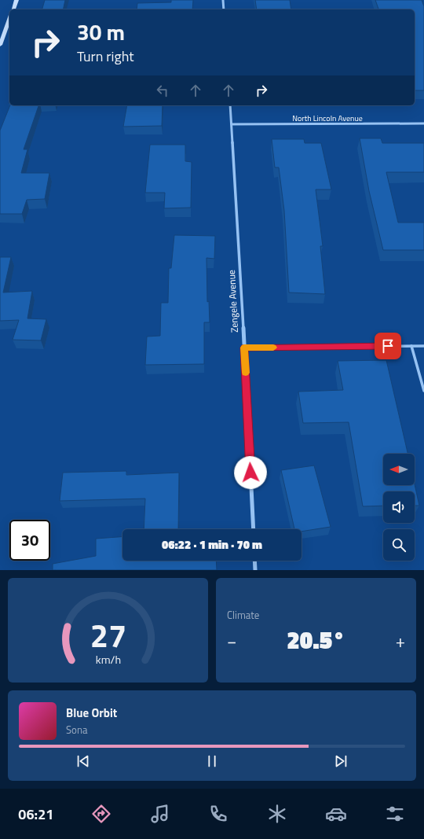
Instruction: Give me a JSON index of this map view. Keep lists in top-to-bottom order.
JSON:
{
  "streets": {
    "street": ["North Lincoln Avenue", "Zengele Avenue"]
  },
  "crossings": [
    ["North Lincoln Avenue", "Zengele Avenue"]
  ],
  "north": "left",
  "page": {
    "turn": ["30 m", "Turn right"],
    "limit": "30",
    "trip": "06:22 · 1 min · 70 m",
    "tile": "Climate",
    "heat": ["−", "20.5°", "+"],
    "song": ["Blue Orbit", "Sona"],
    "tabs": "06:21",
    "gauge": ["27", "km/h"]
  }
}
